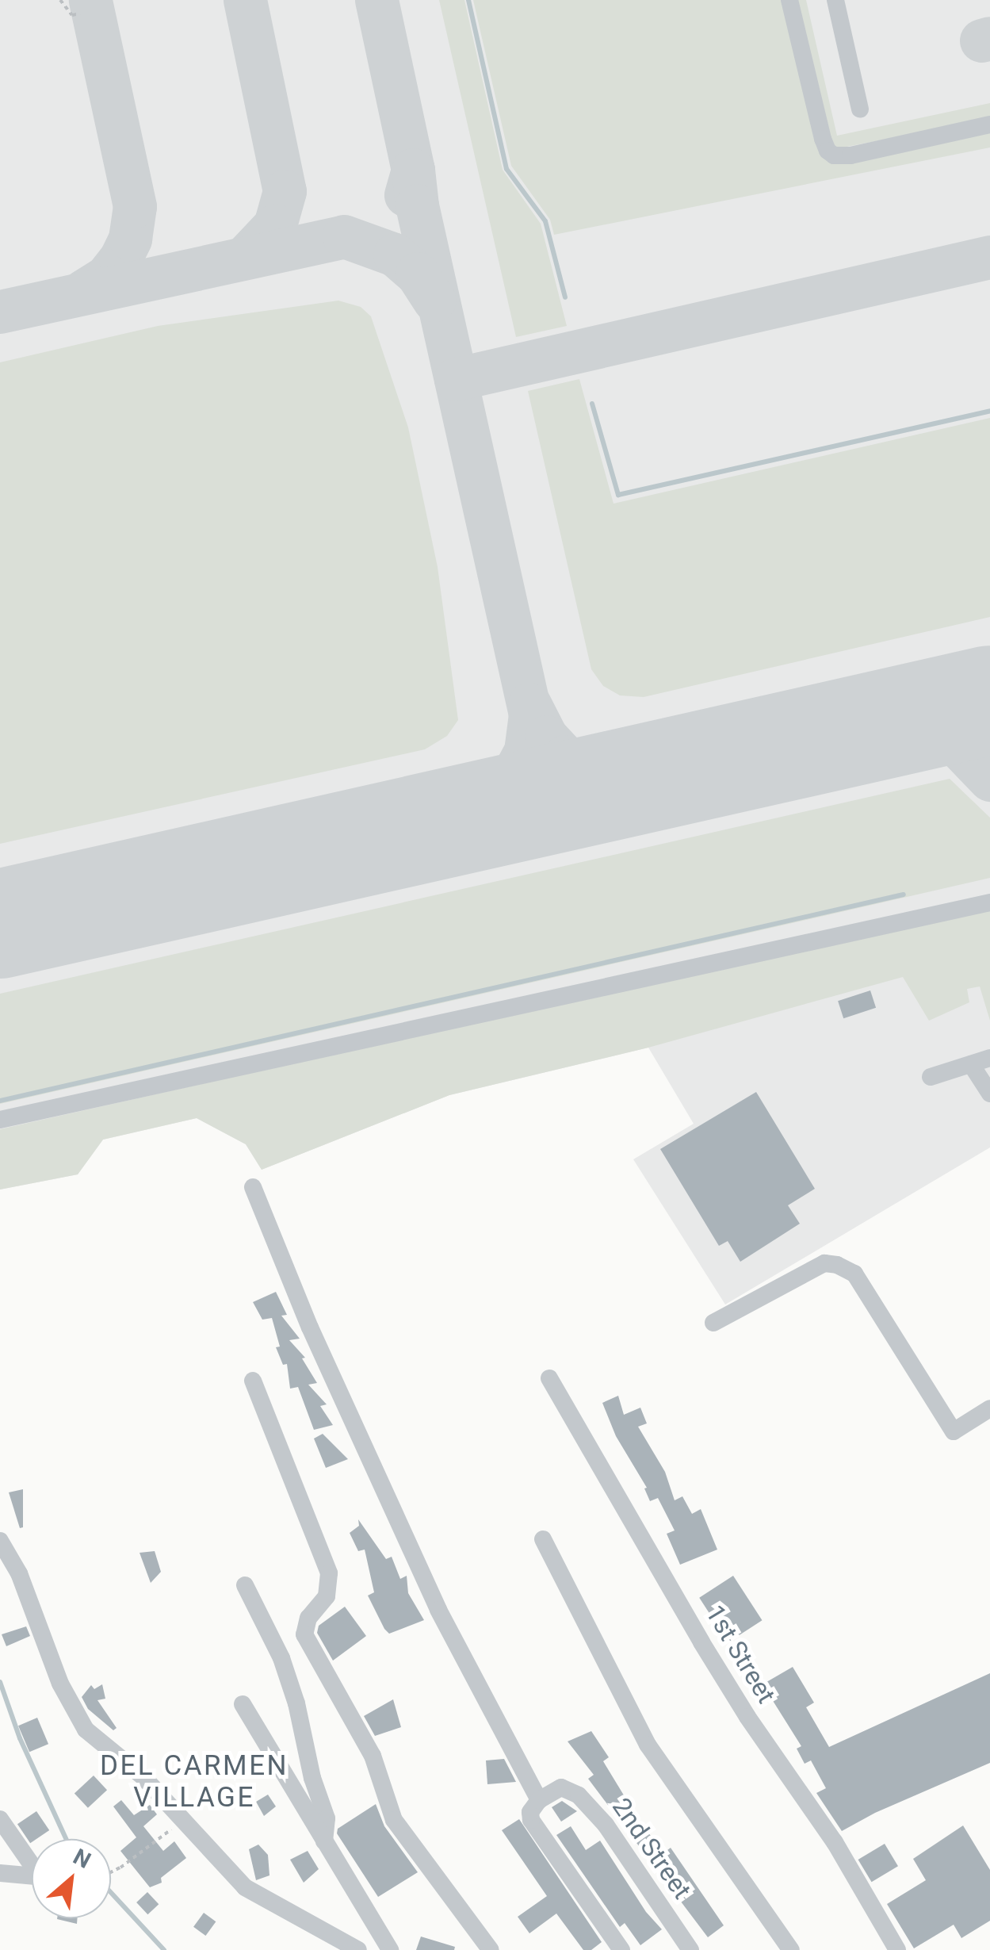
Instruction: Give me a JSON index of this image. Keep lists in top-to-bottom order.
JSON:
{
  "streets": {
    "street": ["1st Street", "2nd Street"]
  },
  "districts": ["DEL CARMEN VILLAGE"],
  "north": "top right"
}
